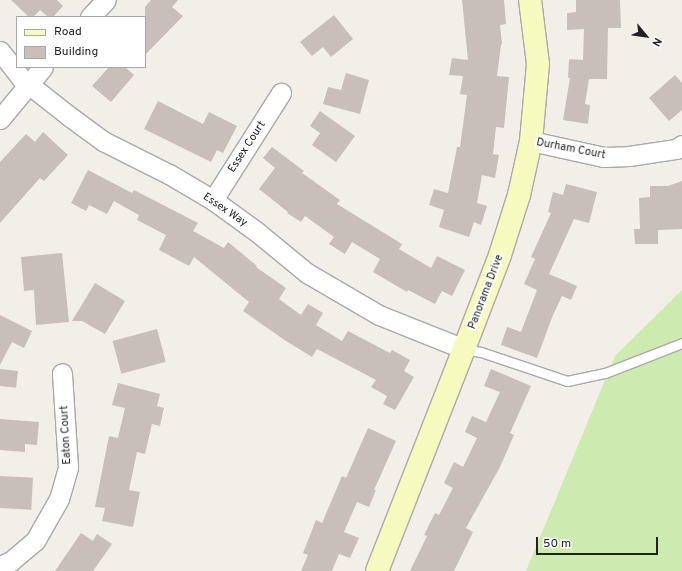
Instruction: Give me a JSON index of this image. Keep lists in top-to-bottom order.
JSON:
{
  "streets": {
    "street": [
      "Essex Court",
      "Durham Court",
      "Essex Way",
      "Panorama Drive",
      "Eaton Court"
    ]
  },
  "crossings": [
    ["Essex Court", "Essex Way"],
    ["Durham Court", "Panorama Drive"],
    ["Essex Way", "Panorama Drive"]
  ],
  "legend": ["Road", "Building"],
  "scale_bar": "50 m",
  "north": "bottom right"
}
